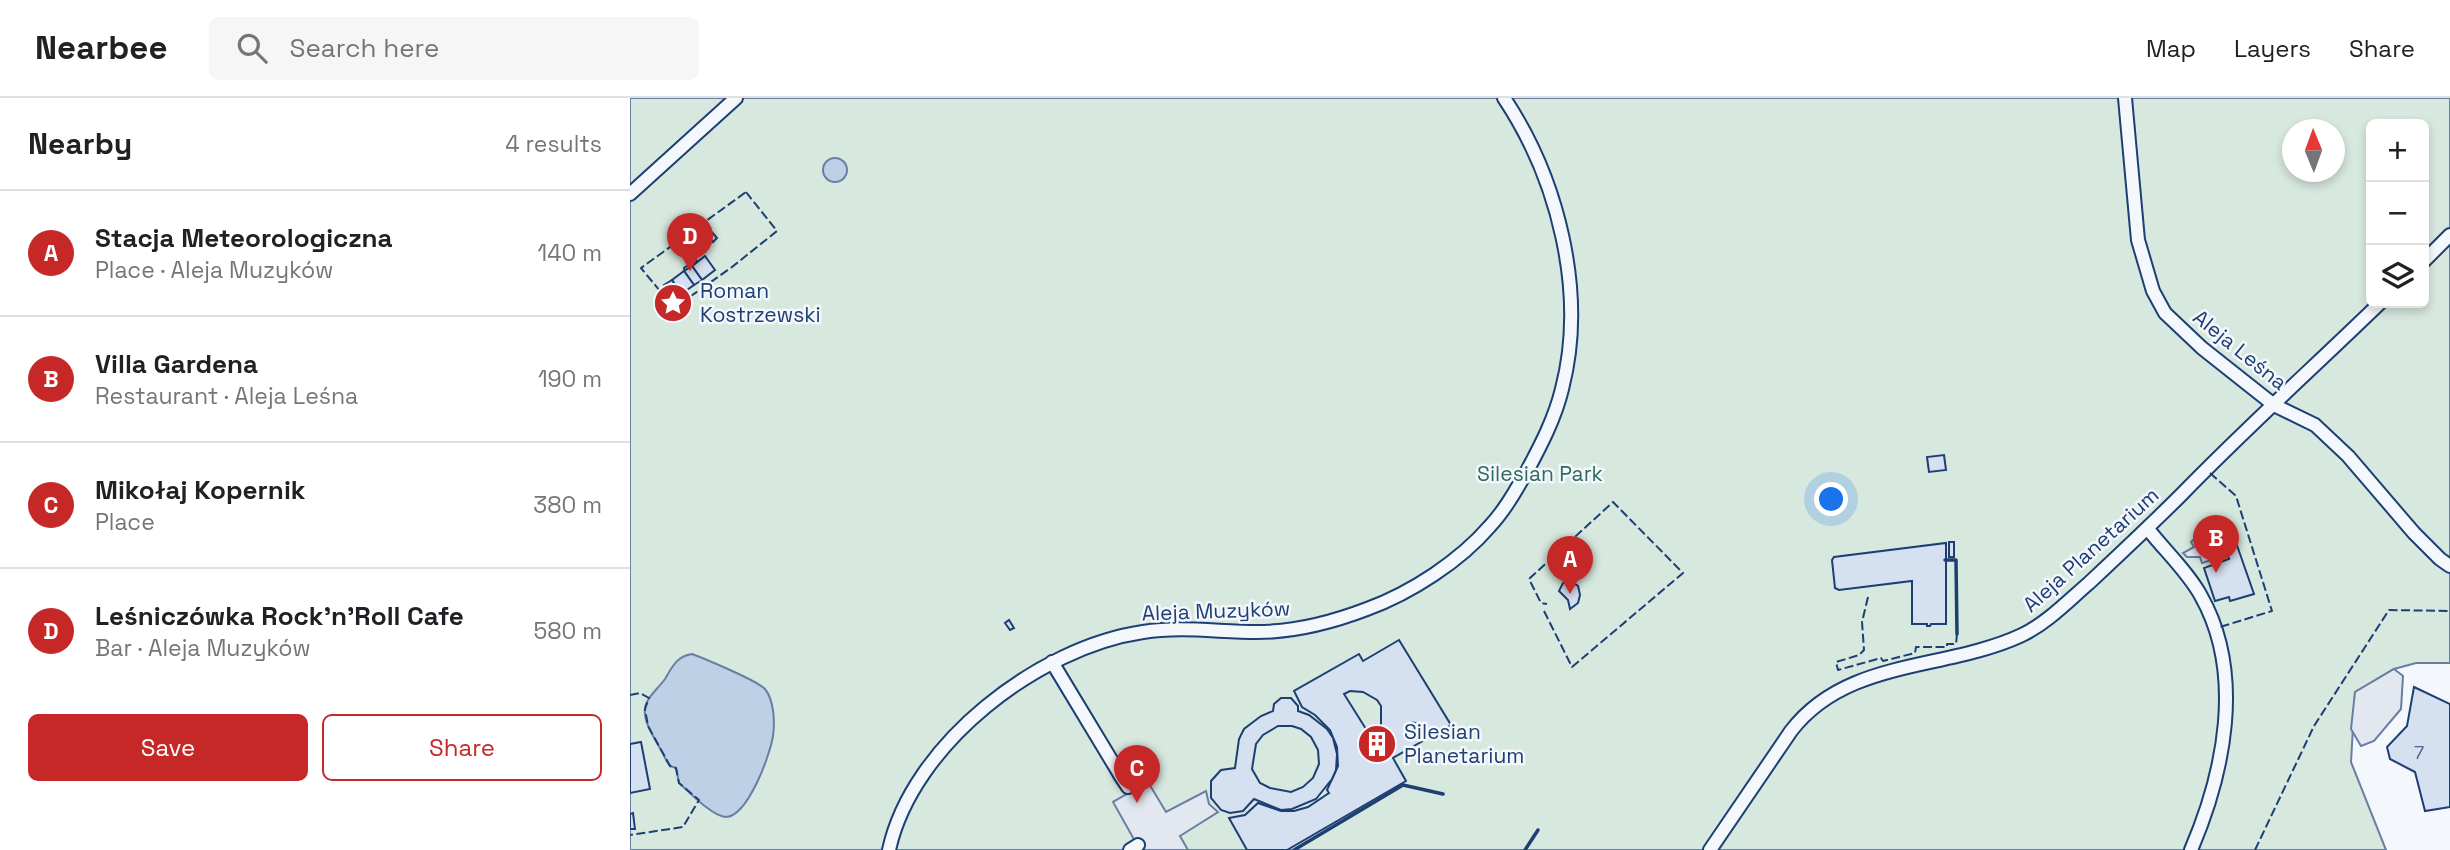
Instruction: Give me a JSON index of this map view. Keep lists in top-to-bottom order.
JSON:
{
  "streets": {
    "street": ["Aleja Leśna", "Aleja Planetarium", "Aleja Muzyków"]
  },
  "crossings": [
    ["Aleja Leśna", "Aleja Planetarium"]
  ],
  "parks": ["Silesian Park"],
  "places": {
    "place": ["Roman Kostrzewski"],
    "building": ["Silesian Planetarium"]
  },
  "house_numbers": ["7"],
  "north": "top",
  "page": {
    "header": "Nearbee",
    "search": "Search here",
    "nav": ["Map", "Layers", "Share"],
    "heading": ["Nearby", "4 results"],
    "map_buttons": ["+", "−"],
    "list": [
      {
        "mark": "A",
        "name": "Stacja Meteorologiczna",
        "note": "Place · Aleja Muzyków",
        "value": "140 m"
      },
      {
        "mark": "B",
        "name": "Villa Gardena",
        "note": "Restaurant · Aleja Leśna",
        "value": "190 m"
      },
      {
        "mark": "C",
        "name": "Mikołaj Kopernik",
        "note": "Place",
        "value": "380 m"
      },
      {
        "mark": "D",
        "name": "Leśniczówka Rock'n'Roll Cafe",
        "note": "Bar · Aleja Muzyków",
        "value": "580 m"
      }
    ],
    "pins": [
      "D",
      "B",
      "A",
      "C"
    ],
    "buttons": ["Save", "Share"]
  }
}
